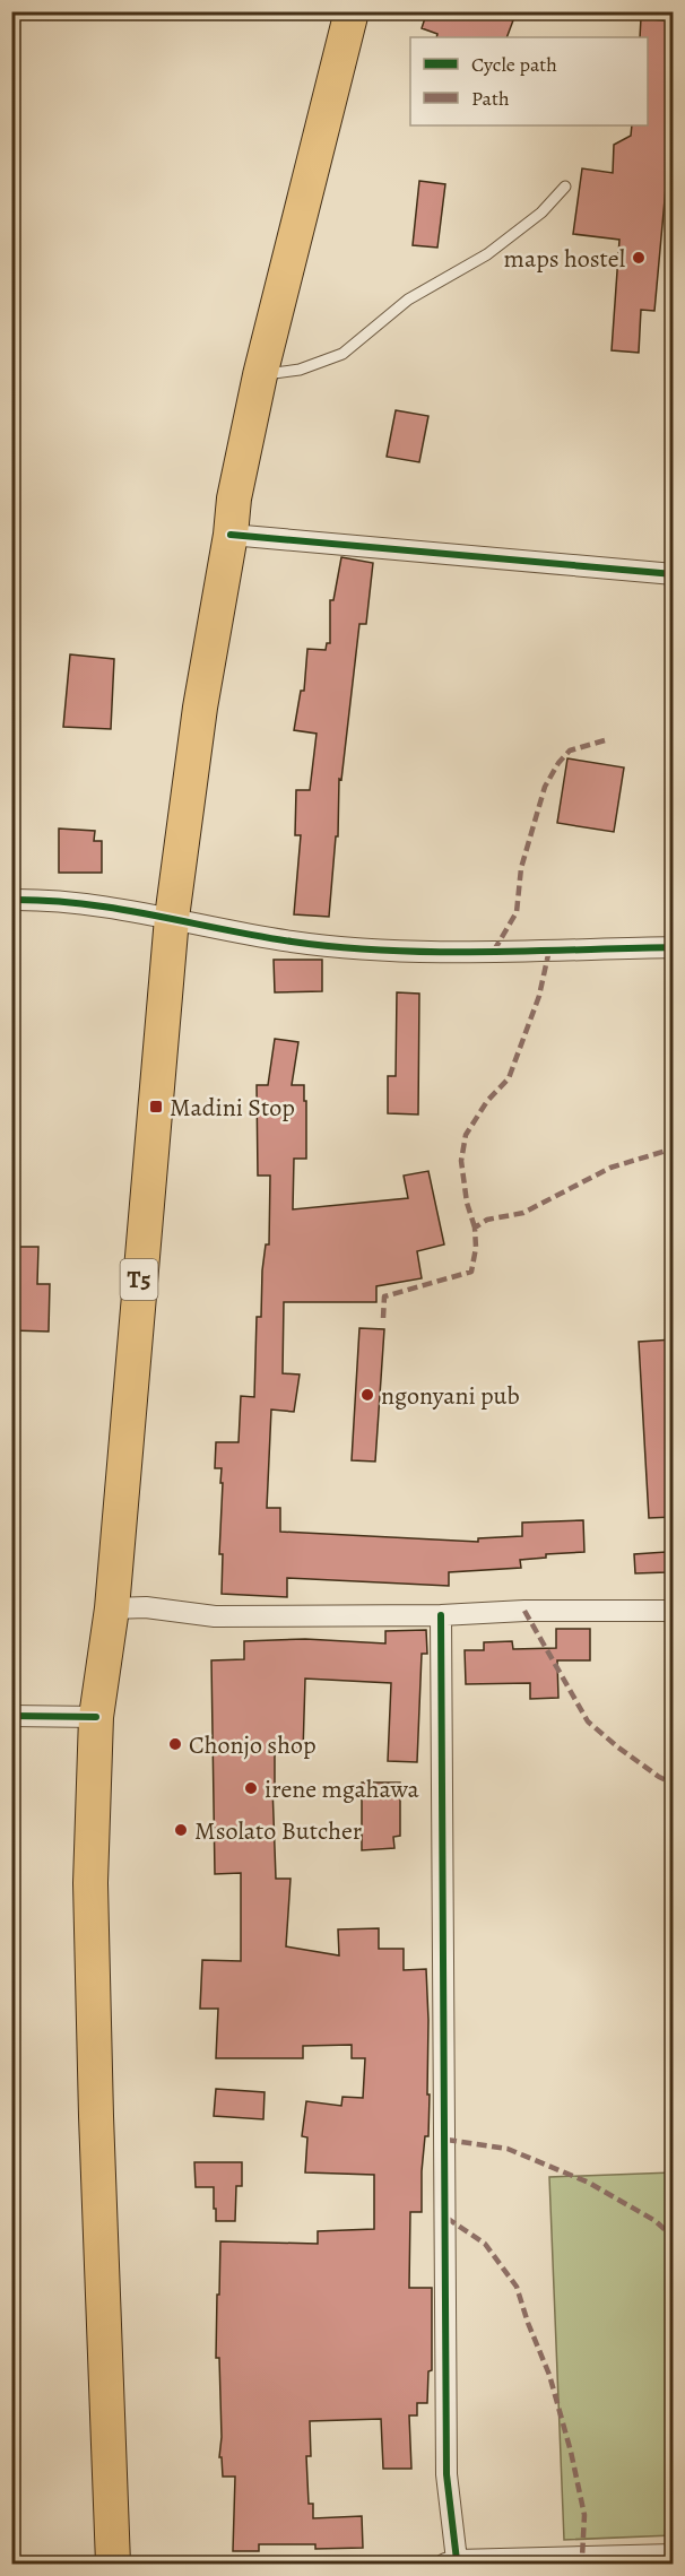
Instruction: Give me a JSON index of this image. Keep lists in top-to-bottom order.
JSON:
{
  "streets": {
    "highway": ["T5"]
  },
  "places": {
    "other": [
      "maps hostel",
      "ngonyani pub",
      "Chonjo shop",
      "irene mgahawa",
      "Msolato Butcher"
    ],
    "transit": ["Madini Stop"]
  },
  "legend": ["Cycle path", "Path"]
}
